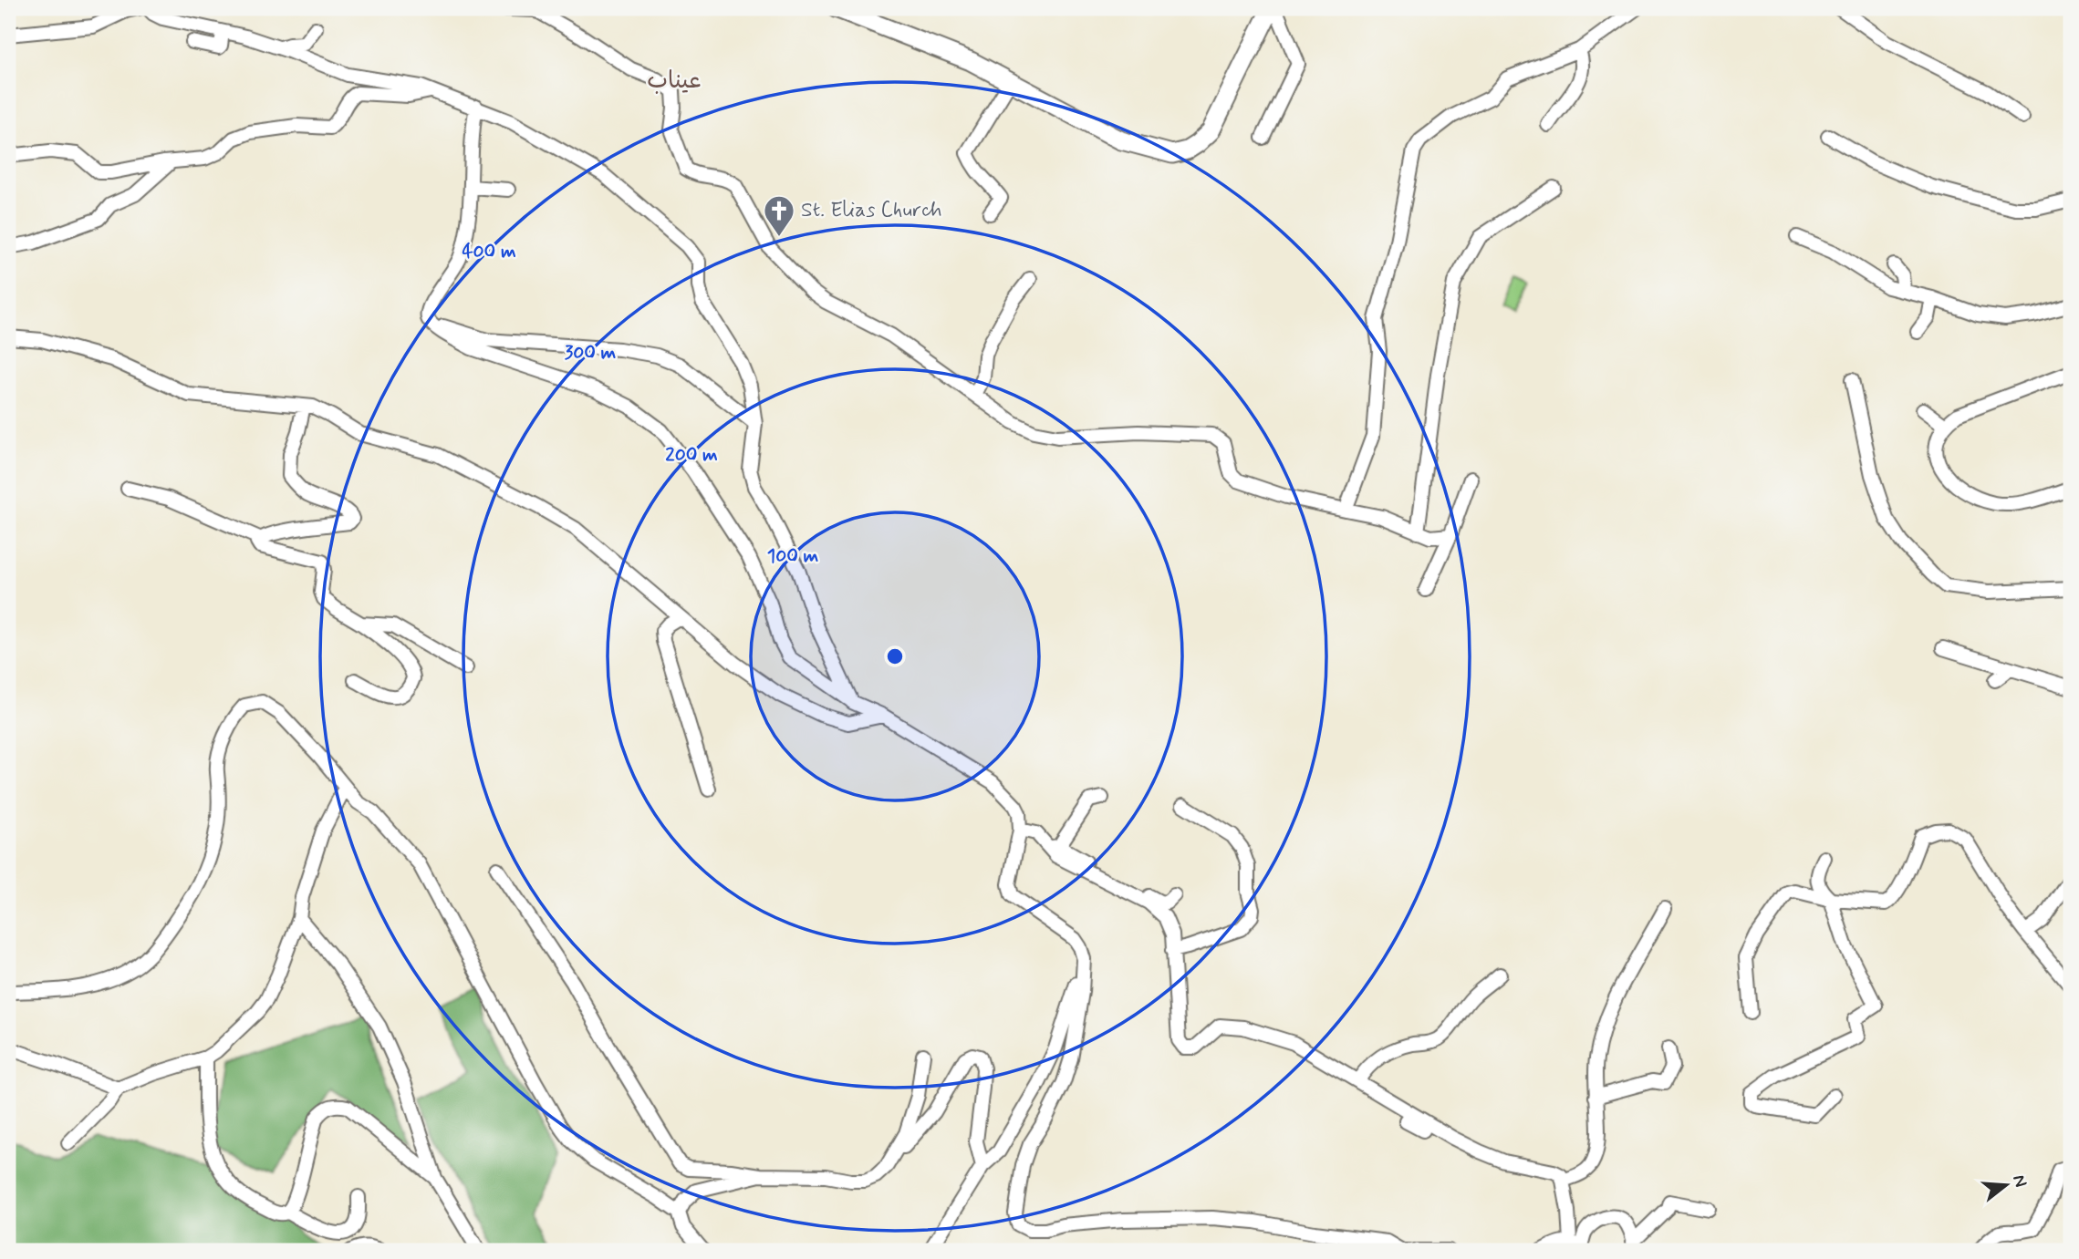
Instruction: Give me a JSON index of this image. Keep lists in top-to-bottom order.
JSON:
{
  "districts": ["عيناب"],
  "places": {
    "church": ["St. Elias Church"]
  },
  "north": "right",
  "rings": [
    "400 m",
    "300 m",
    "200 m",
    "100 m"
  ]
}
